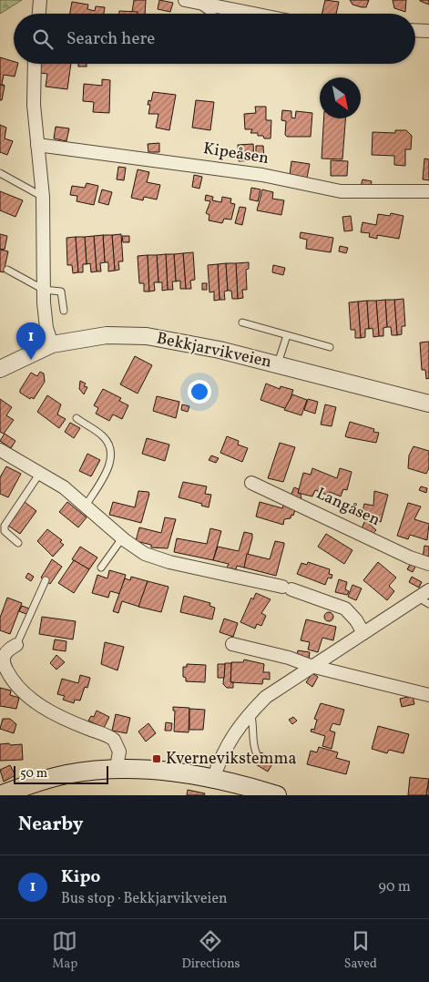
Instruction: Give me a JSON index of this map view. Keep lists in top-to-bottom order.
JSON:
{
  "streets": {
    "street": ["Kipeåsen", "Bekkjarvikveien", "Langåsen"]
  },
  "places": {
    "transit": ["Kvernevikstemma"]
  },
  "scale_bar": "50 m",
  "north": "bottom right",
  "page": {
    "search": "Search here",
    "pins": "1",
    "scale": "50 m",
    "heading": "Nearby",
    "list": [
      {
        "mark": "1",
        "name": "Kipo",
        "note": "Bus stop · Bekkjarvikveien",
        "value": "90 m"
      }
    ],
    "nav": ["Map", "Directions", "Saved"]
  }
}
